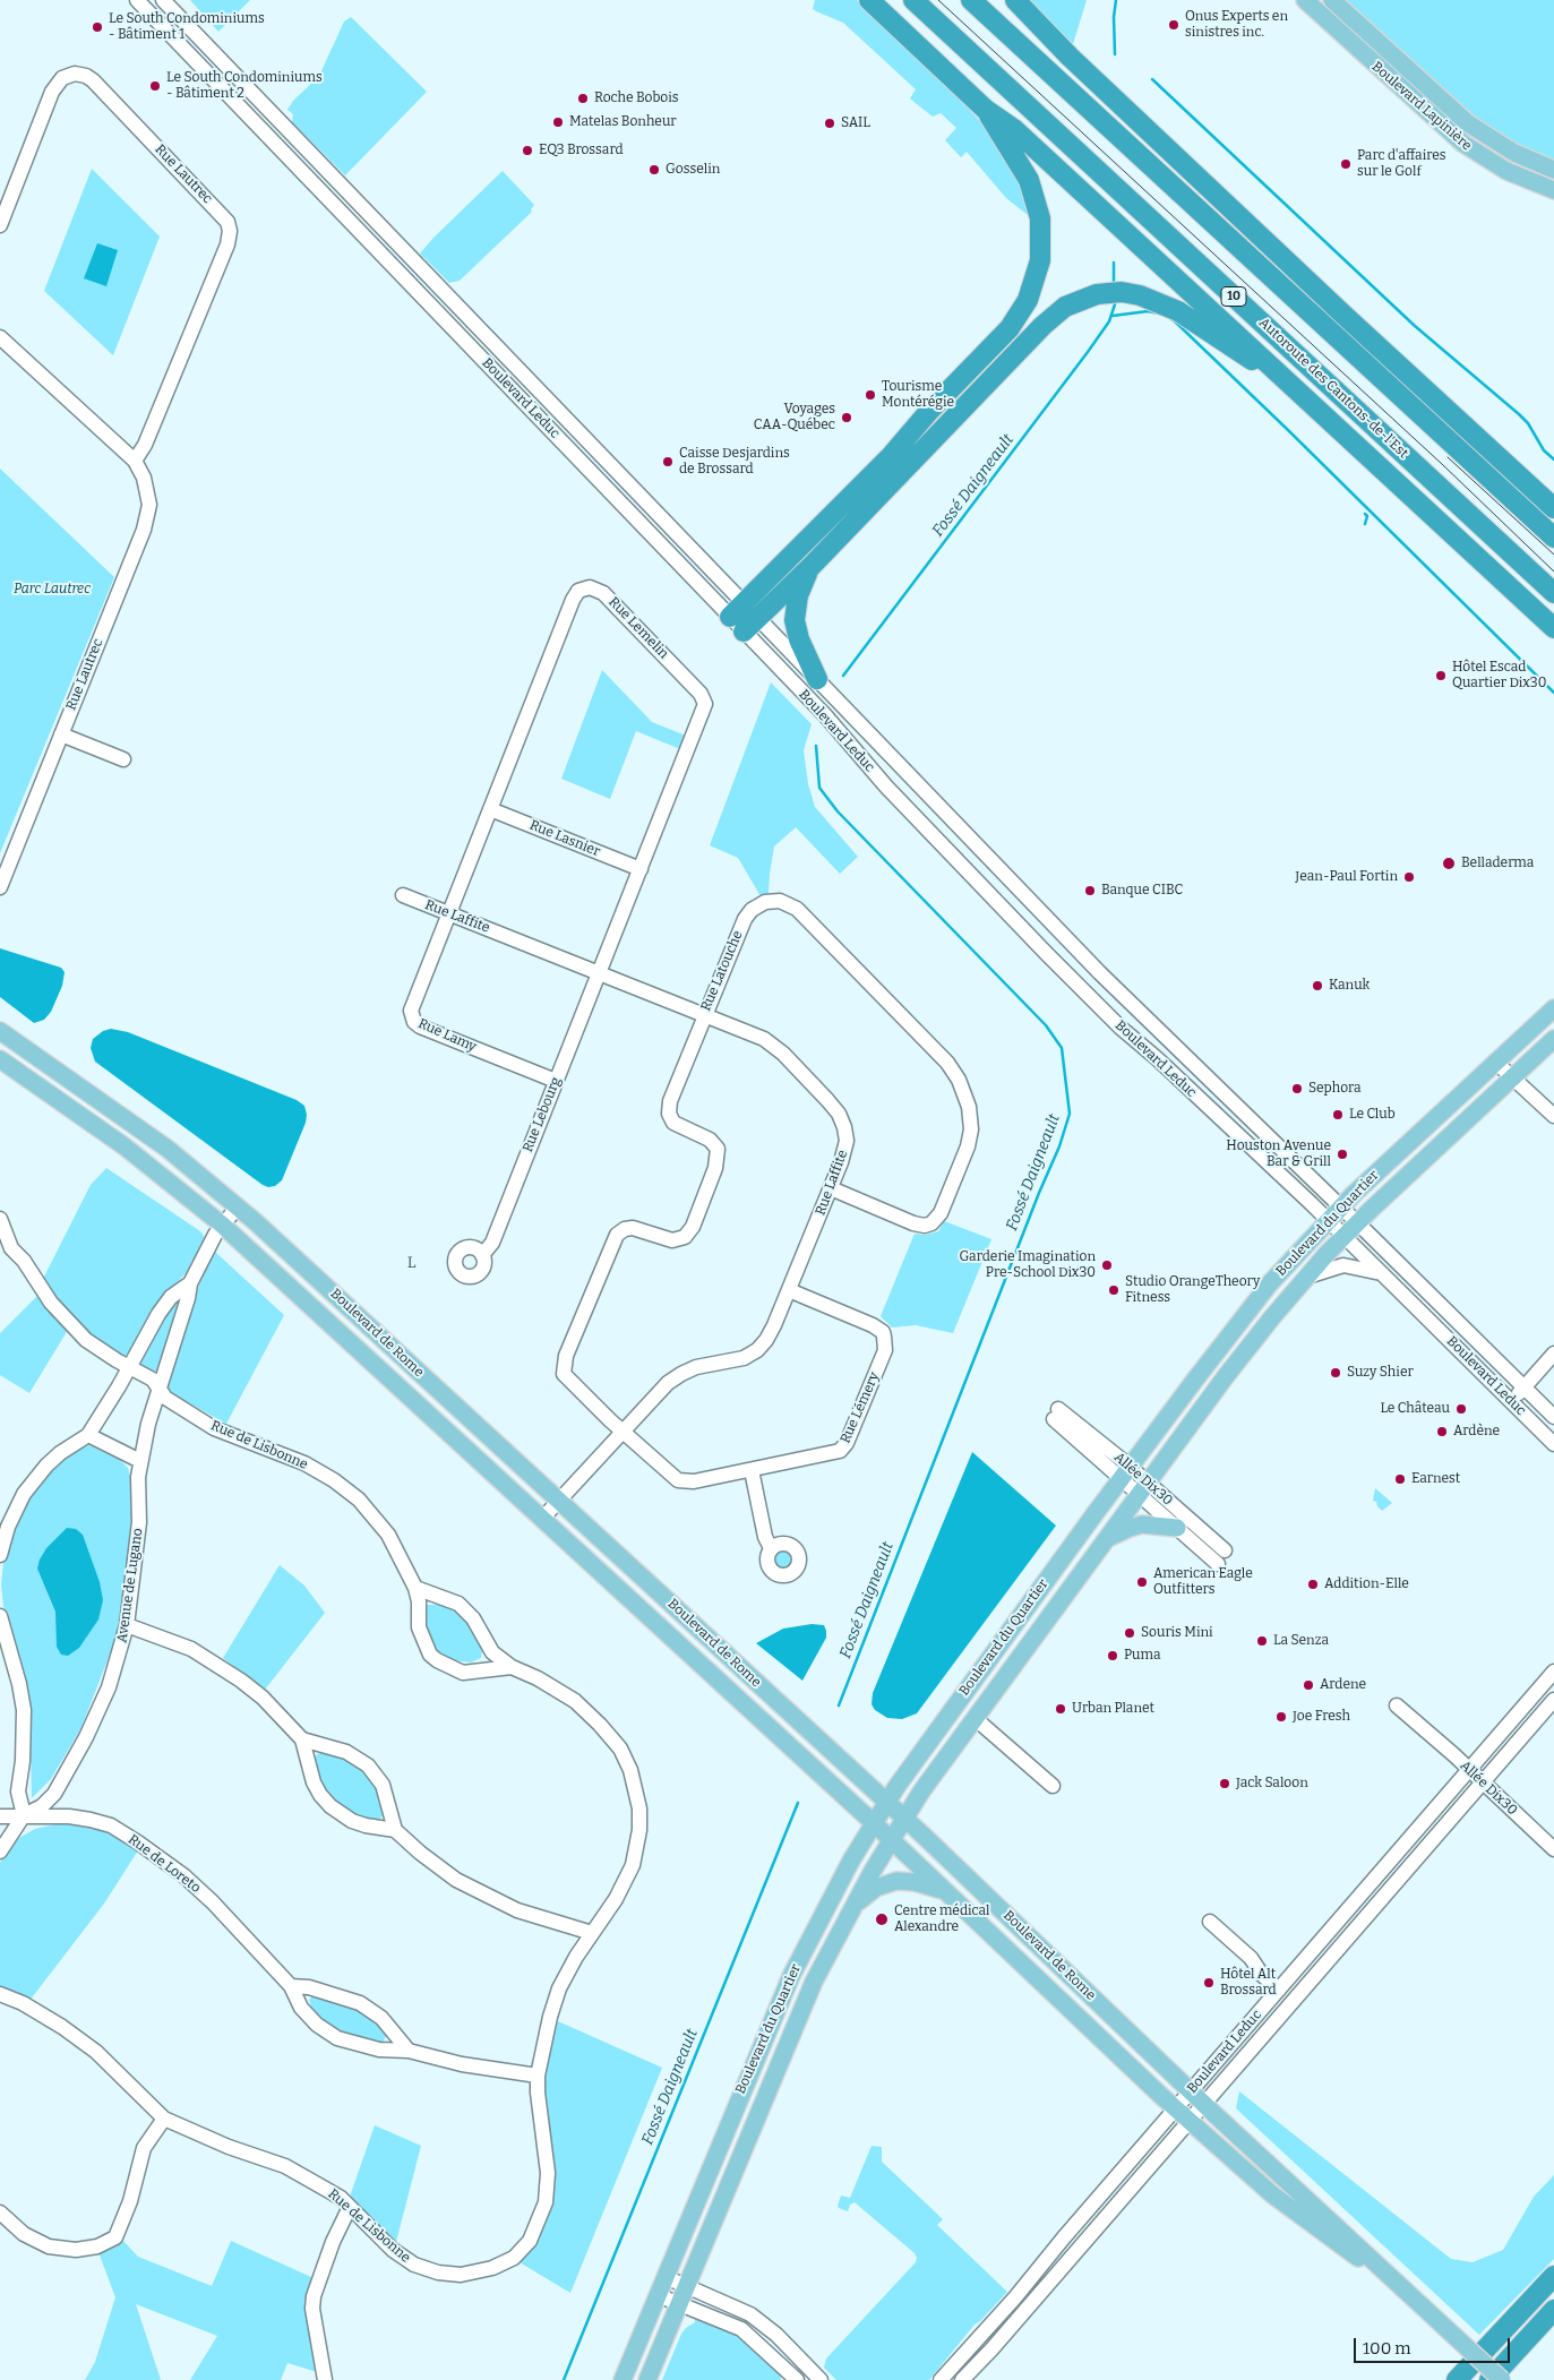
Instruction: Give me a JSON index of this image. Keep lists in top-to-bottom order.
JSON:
{
  "streets": {
    "highway": ["10", "Autoroute des Cantons-de-l'Est"],
    "main road": ["Boulevard Lapinière", "Boulevard du Quartier", "Boulevard de Rome"],
    "street": [
      "Rue Lautrec",
      "Boulevard Leduc",
      "Rue Lemelin",
      "Rue Lasnier",
      "Rue Laffite",
      "Rue Latouche",
      "Rue Lamy",
      "Rue Lebourg",
      "Rue Lémery",
      "Rue de Lisbonne",
      "Allée Dix30",
      "Avenue de Lugano",
      "Rue de Loreto"
    ]
  },
  "crossings": [
    ["Boulevard Leduc", "Boulevard du Quartier"],
    ["Boulevard Leduc", "Boulevard de Rome"],
    ["Boulevard Leduc", "Allée Dix30"],
    ["Rue Lemelin", "Rue Lasnier"],
    ["Rue Lemelin", "Rue Laffite"],
    ["Rue Lemelin", "Rue Lamy"],
    ["Rue Lemelin", "Rue Lebourg"],
    ["Rue Laffite", "Rue Latouche"],
    ["Rue Laffite", "Rue Lamy"],
    ["Rue Laffite", "Rue Lebourg"],
    ["Rue Laffite", "Boulevard de Rome"],
    ["Rue Laffite", "Rue Lémery"],
    ["Rue Latouche", "Rue Lémery"],
    ["Rue Lamy", "Rue Lebourg"],
    ["Boulevard du Quartier", "Boulevard de Rome"],
    ["Boulevard du Quartier", "Allée Dix30"],
    ["Boulevard de Rome", "Avenue de Lugano"],
    ["Rue de Lisbonne", "Avenue de Lugano"],
    ["Rue de Lisbonne", "Rue de Loreto"],
    ["Avenue de Lugano", "Rue de Loreto"]
  ],
  "districts": ["L"],
  "water": ["Fossé Daigneault"],
  "parks": ["Parc Lautrec"],
  "places": [
    "Onus Experts en sinistres inc.",
    "Le South Condominiums - Bâtiment 1",
    "Le South Condominiums - Bâtiment 2",
    "Roche Bobois",
    "Matelas Bonheur",
    "SAIL",
    "EQ3 Brossard",
    "Parc d'affaires sur le Golf",
    "Gosselin",
    "Tourisme Montérégie",
    "Voyages CAA-Québec",
    "Caisse Desjardins de Brossard",
    "Hôtel Escad Quartier Dix30",
    "Belladerma",
    "Jean-Paul Fortin",
    "Banque CIBC",
    "Kanuk",
    "Sephora",
    "Le Club",
    "Houston Avenue Bar & Grill",
    "Garderie Imagination Pre-School Dix30",
    "Studio OrangeTheory Fitness",
    "Suzy Shier",
    "Le Château",
    "Ardène",
    "Earnest",
    "American Eagle Outfitters",
    "Addition-Elle",
    "Souris Mini",
    "La Senza",
    "Puma",
    "Ardene",
    "Urban Planet",
    "Joe Fresh",
    "Jack Saloon",
    "Centre médical Alexandre",
    "Hôtel Alt Brossard"
  ],
  "scale_bar": "100 m"
}
